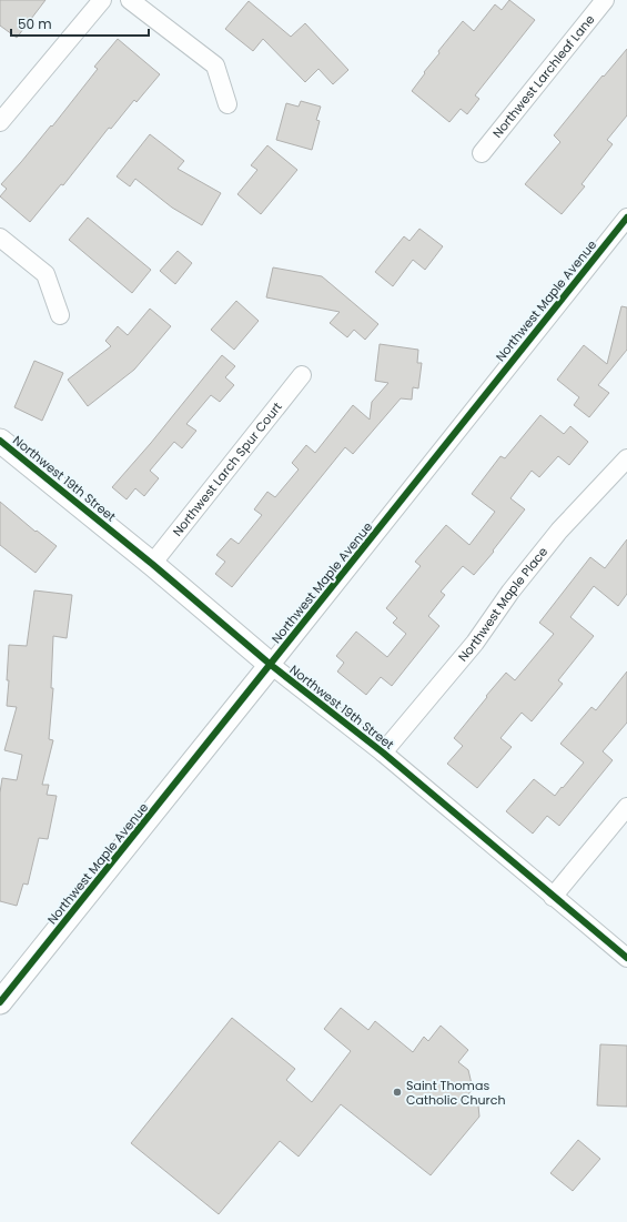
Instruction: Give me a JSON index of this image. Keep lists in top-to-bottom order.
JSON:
{
  "streets": {
    "main road": ["Northwest Maple Avenue", "Northwest 19th Street"],
    "street": ["Northwest Larchleaf Lane", "Northwest Larch Spur Court", "Northwest Maple Place"]
  },
  "crossings": [
    ["Northwest Maple Avenue", "Northwest 19th Street"],
    ["Northwest Larch Spur Court", "Northwest 19th Street"],
    ["Northwest 19th Street", "Northwest Maple Place"]
  ],
  "places": ["Saint Thomas Catholic Church"],
  "scale_bar": "50 m"
}
